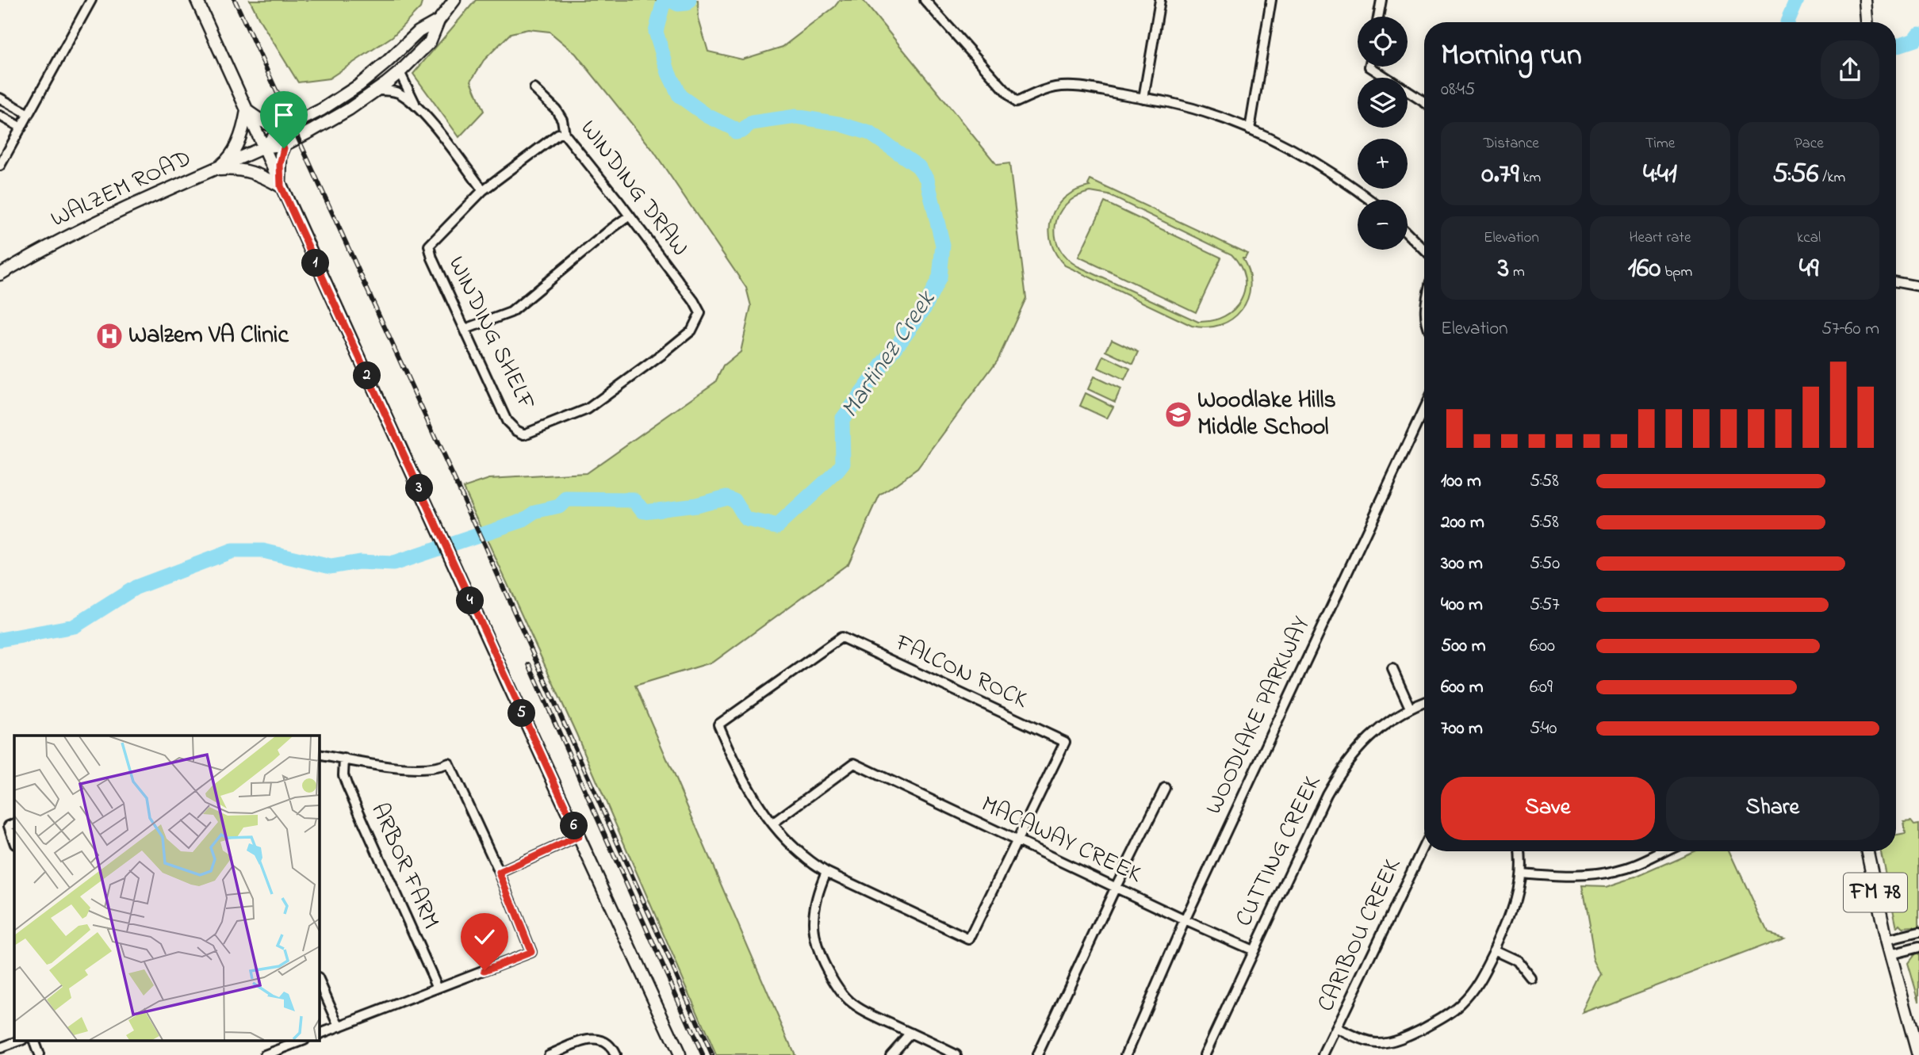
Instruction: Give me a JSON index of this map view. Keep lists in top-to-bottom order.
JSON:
{
  "streets": {
    "main road": ["WALZEM ROAD", "FM 78"],
    "street": [
      "WINDING DRAW",
      "WINDING SHELF",
      "FALCON ROCK",
      "WOODLAKE PARKWAY",
      "MACAWAY CREEK",
      "CUTTING CREEK",
      "ARBOR FARM",
      "CARIBOU CREEK"
    ]
  },
  "crossings": [
    ["WINDING DRAW", "WINDING SHELF"],
    ["FALCON ROCK", "MACAWAY CREEK"],
    ["WOODLAKE PARKWAY", "MACAWAY CREEK"],
    ["MACAWAY CREEK", "CUTTING CREEK"]
  ],
  "water": ["Martinez Creek"],
  "places": {
    "hospital": ["Walzem VA Clinic"],
    "school or university": ["Woodlake Hills Middle School"]
  },
  "page": {
    "map_buttons": ["+", "−"],
    "heading": ["Morning run", "08:45"],
    "stats": [
      ["Distance", "0.79 km"],
      ["Time", "4:41"],
      ["Pace", "5:56 /km"],
      ["Elevation", "3 m"],
      ["Heart rate", "160 bpm"],
      ["kcal", "49"]
    ],
    "pins": [
      "1",
      "2",
      "3",
      "4",
      "5",
      "6"
    ],
    "chart": ["Elevation", "57–60 m"],
    "list": [
      {
        "name": "100 m",
        "note": "5:58"
      },
      {
        "name": "200 m",
        "note": "5:58"
      },
      {
        "name": "300 m",
        "note": "5:50"
      },
      {
        "name": "400 m",
        "note": "5:57"
      },
      {
        "name": "500 m",
        "note": "6:00"
      },
      {
        "name": "600 m",
        "note": "6:09"
      },
      {
        "name": "700 m",
        "note": "5:40"
      }
    ],
    "buttons": ["Save", "Share"]
  }
}
